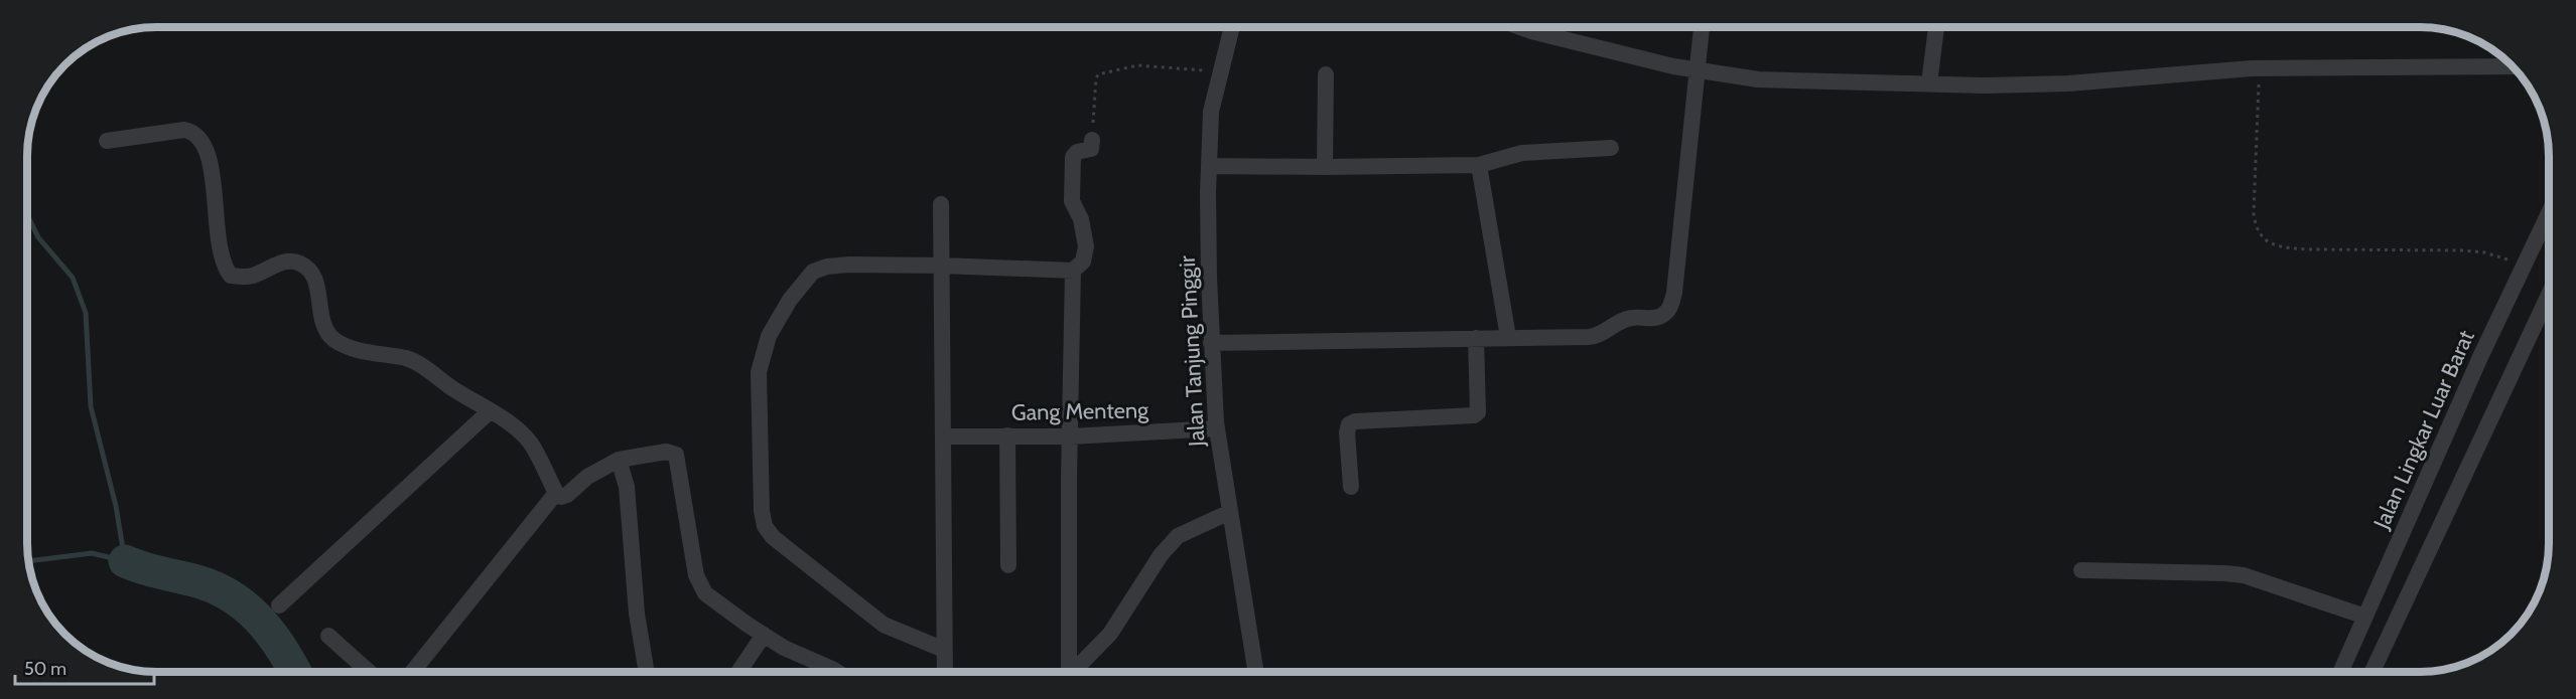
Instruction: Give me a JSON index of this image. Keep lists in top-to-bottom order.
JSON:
{
  "streets": {
    "street": ["Jalan Tanjung Pinggir", "Gang Menteng", "Jalan Lingkar Luar Barat"]
  },
  "crossings": [
    ["Jalan Tanjung Pinggir", "Gang Menteng"]
  ],
  "scale_bar": "50 m"
}
